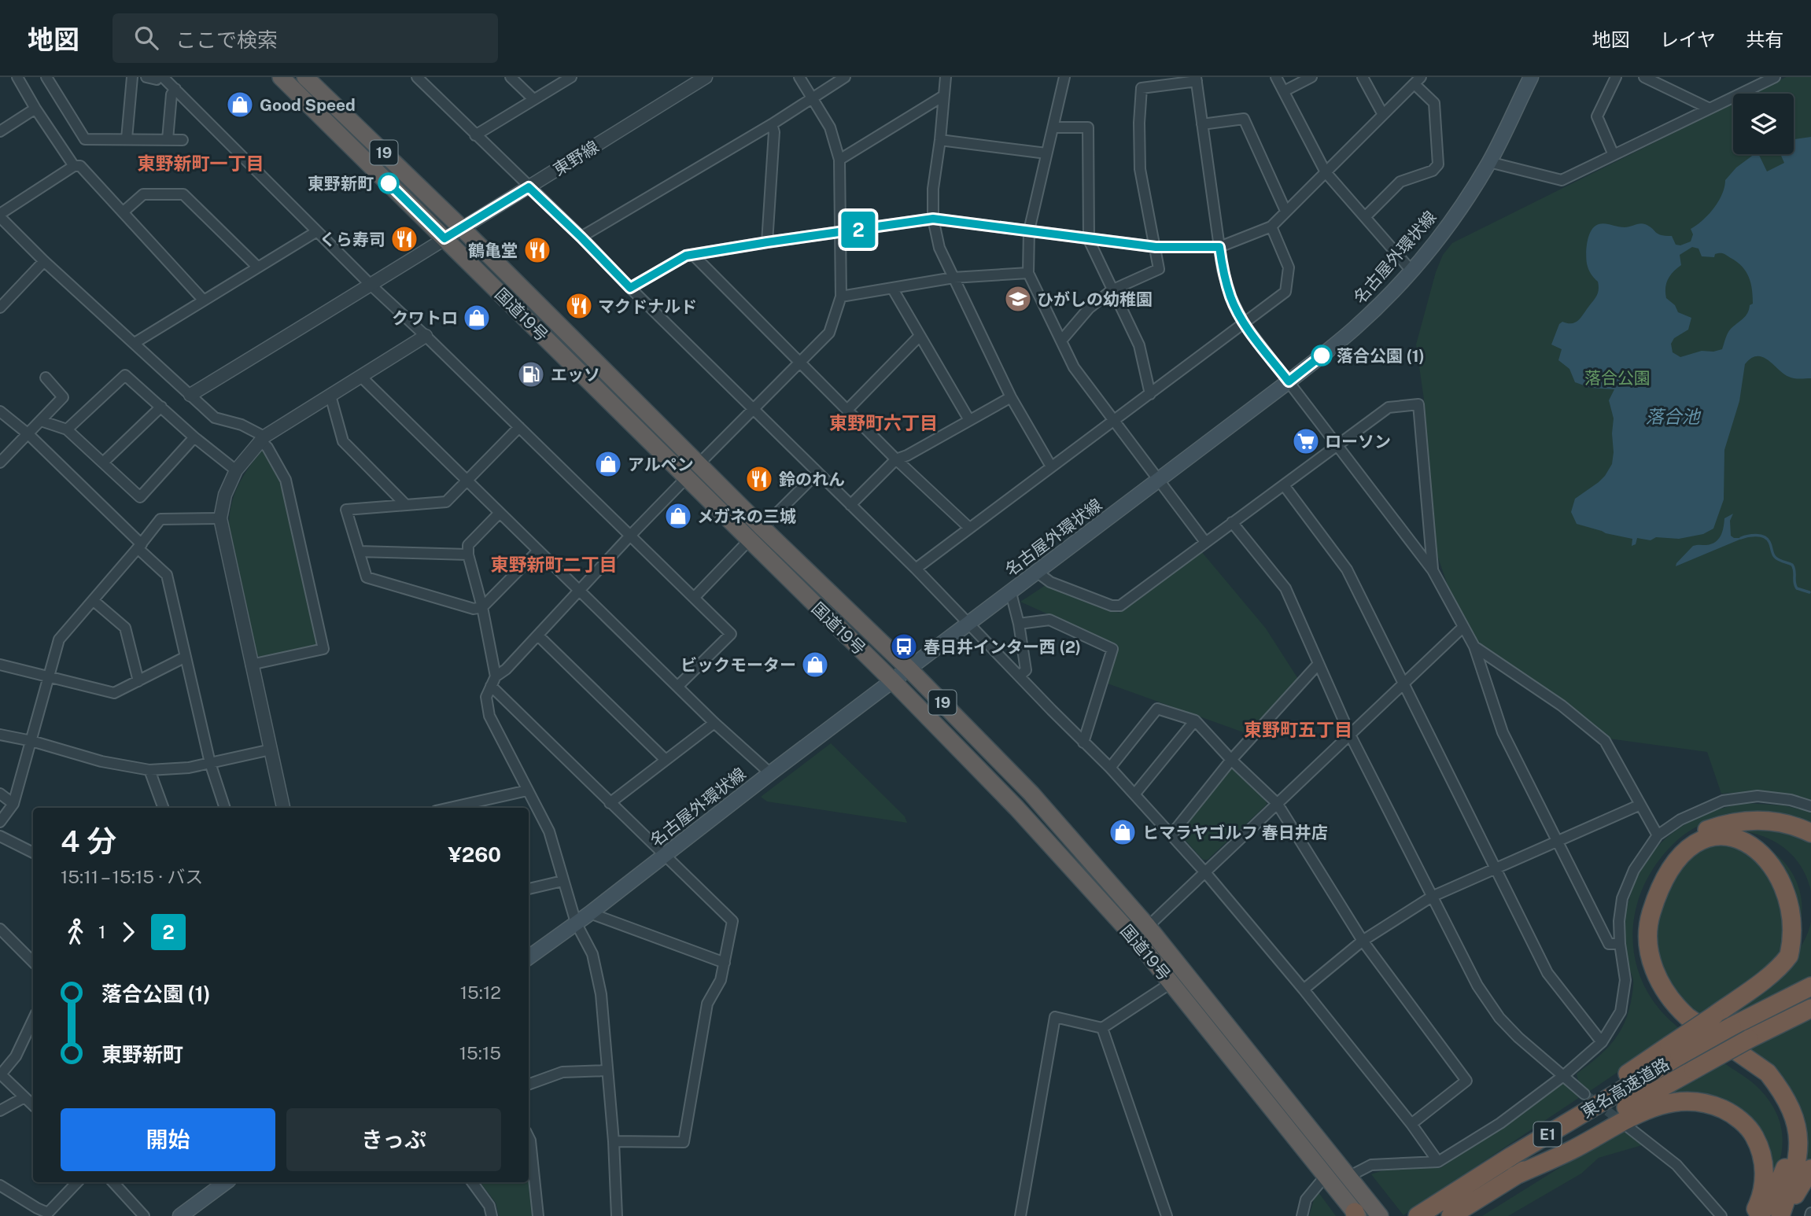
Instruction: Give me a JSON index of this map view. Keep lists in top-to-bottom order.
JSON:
{
  "streets": {
    "highway": [
      "19",
      "国道19号",
      "東名高速道路",
      "E1"
    ],
    "main road": ["名古屋外環状線"],
    "street": ["東野線"]
  },
  "crossings": [
    ["東野線", "国道19号"],
    ["名古屋外環状線", "国道19号"]
  ],
  "districts": [
    "東野新町一丁目",
    "東野町六丁目",
    "東野新町二丁目",
    "東野町五丁目"
  ],
  "water": ["落合池"],
  "parks": ["落合公園"],
  "places": {
    "shop": [
      "Good Speed",
      "クワトロ",
      "アルペン",
      "メガネの三城",
      "ビックモーター",
      "ヒマラヤゴルフ 春日井店"
    ],
    "other": ["東野新町", "落合公園 (1)"],
    "restaurant": [
      "くら寿司",
      "鶴亀堂",
      "マクドナルド",
      "鈴のれん"
    ],
    "school or university": ["ひがしの幼稚園"],
    "fuel station": ["エッソ"],
    "supermarket": ["ローソン"],
    "bus stop": ["春日井インター西 (2)"]
  },
  "lines": ["bus line 2"],
  "page": {
    "header": "地図",
    "search": "ここで検索",
    "nav": ["地図", "レイヤ", "共有"],
    "on_map": "2",
    "heading": ["4 分", "15:11 – 15:15 · バス", "¥260"],
    "legs": ["1", "2"],
    "list": [
      {
        "name": "落合公園 (1)",
        "value": "15:12"
      },
      {
        "name": "東野新町",
        "value": "15:15"
      }
    ],
    "buttons": ["開始", "きっぷ"]
  }
}
